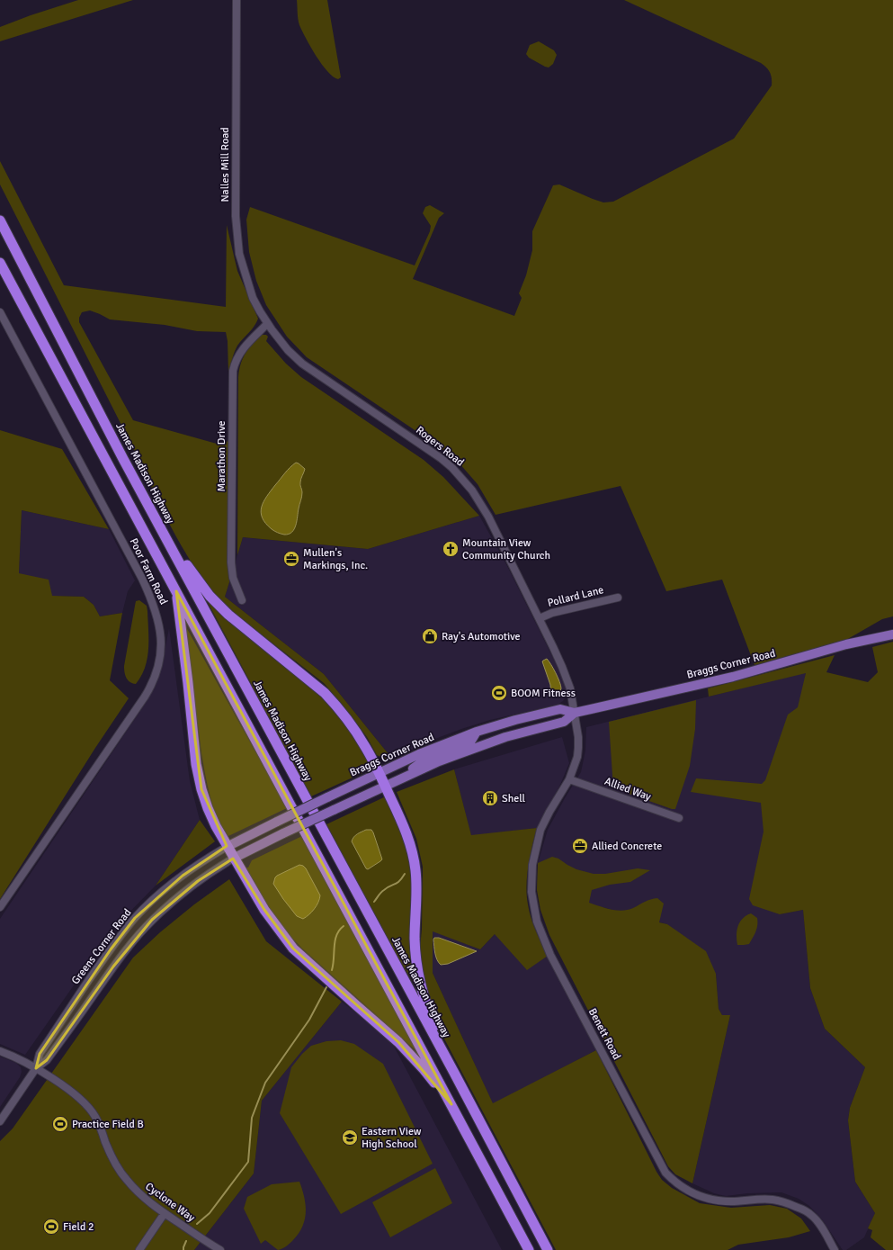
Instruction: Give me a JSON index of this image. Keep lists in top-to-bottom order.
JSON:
{
  "streets": {
    "highway": ["James Madison Highway"],
    "main road": ["Braggs Corner Road"],
    "street": [
      "Nalles Mill Road",
      "Rogers Road",
      "Marathon Drive",
      "Poor Farm Road",
      "Pollard Lane",
      "Allied Way",
      "Greens Corner Road",
      "Benett Road",
      "Cyclone Way"
    ]
  },
  "crossings": [
    ["Nalles Mill Road", "Rogers Road"],
    ["Nalles Mill Road", "Marathon Drive"],
    ["Rogers Road", "Marathon Drive"],
    ["Rogers Road", "Pollard Lane"],
    ["Rogers Road", "Braggs Corner Road"],
    ["Rogers Road", "Benett Road"],
    ["Braggs Corner Road", "Greens Corner Road"],
    ["Braggs Corner Road", "Benett Road"],
    ["Allied Way", "Benett Road"],
    ["Greens Corner Road", "Cyclone Way"]
  ],
  "places": {
    "church": ["Mountain View Community Church"],
    "office": ["Mullen's Markings, Inc.", "Allied Concrete"],
    "shop": ["Ray's Automotive"],
    "sports": ["BOOM Fitness", "Practice Field B", "Field 2"],
    "building": ["Shell"],
    "school or university": ["Eastern View High School"]
  }
}
